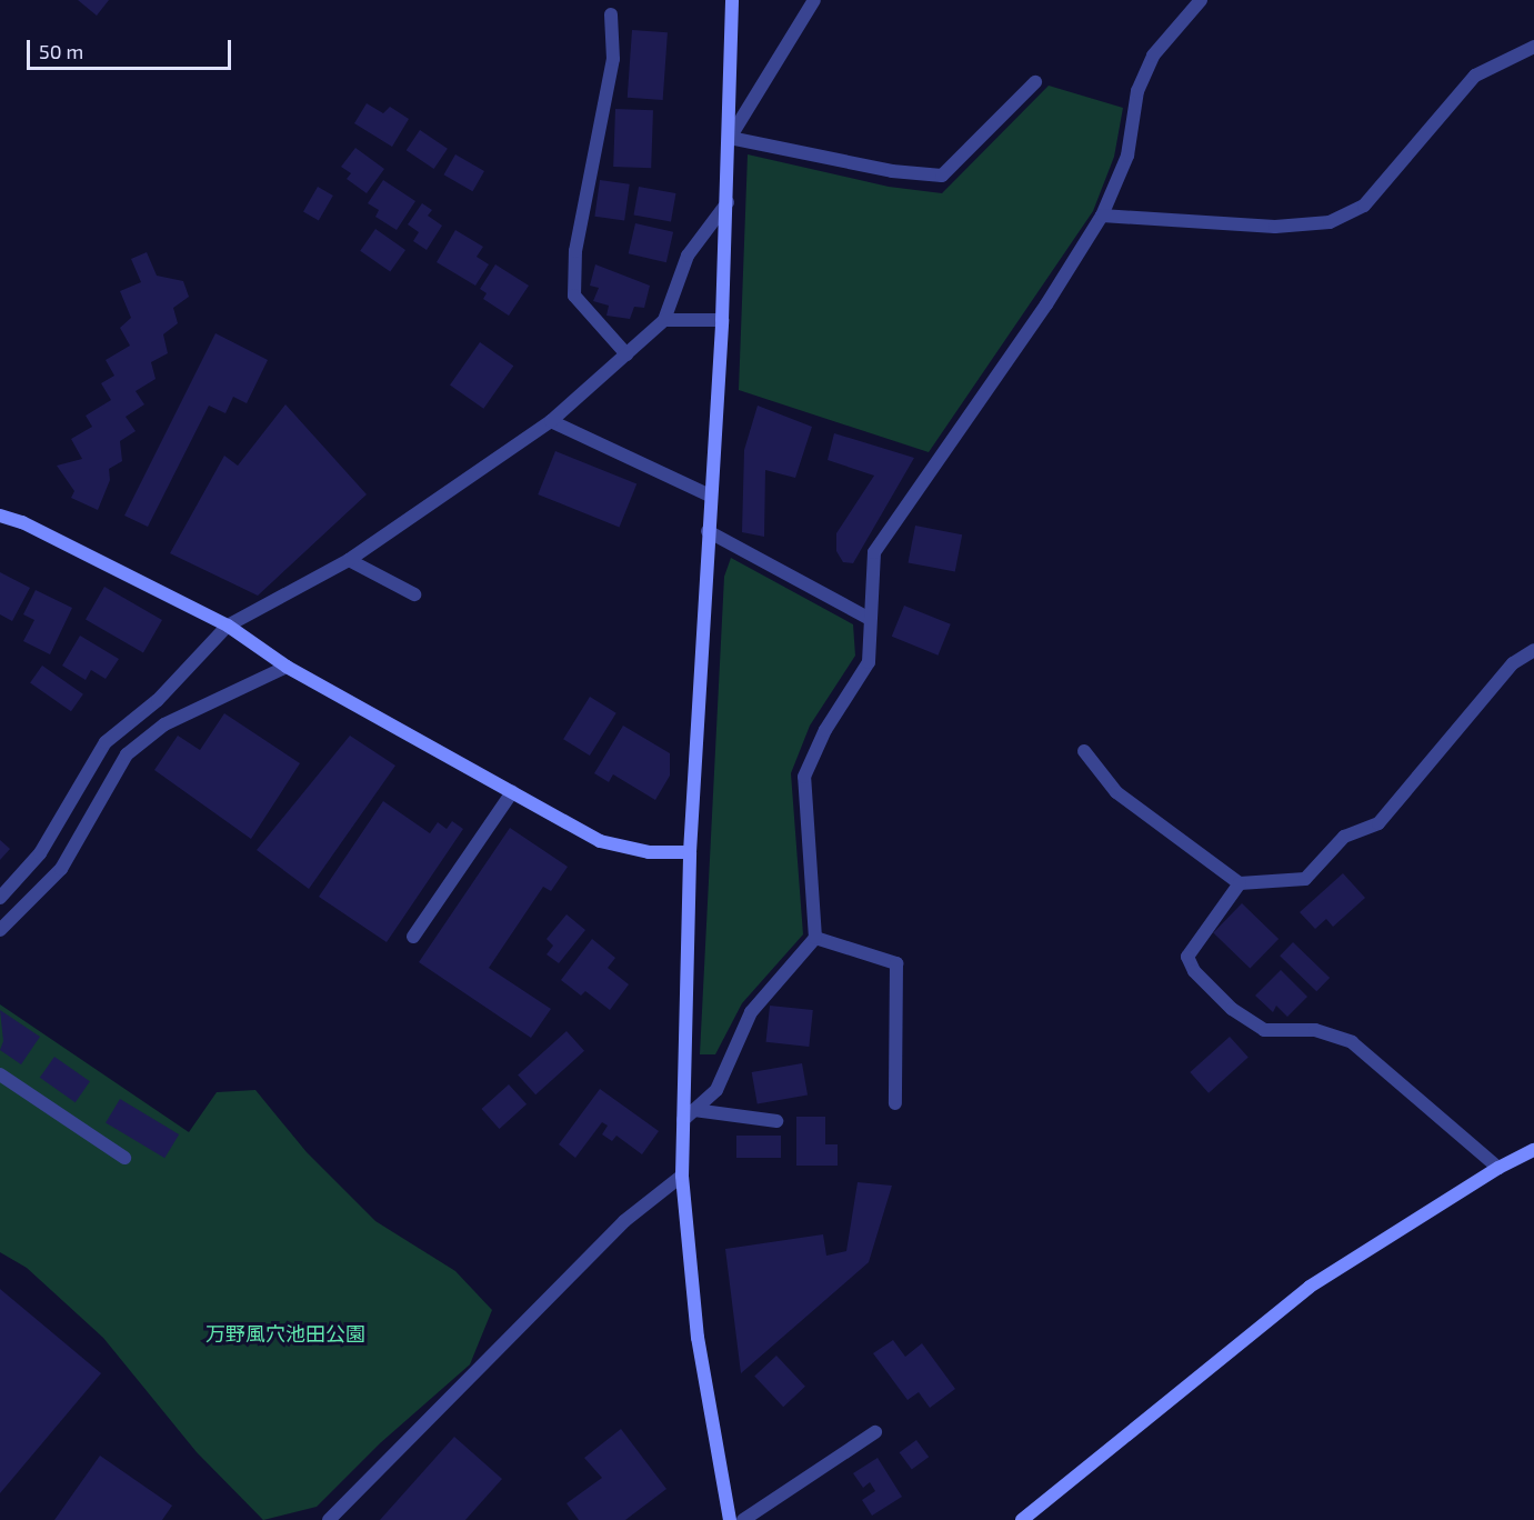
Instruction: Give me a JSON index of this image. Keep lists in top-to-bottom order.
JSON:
{
  "parks": ["万野風穴池田公園"],
  "scale_bar": "50 m"
}
